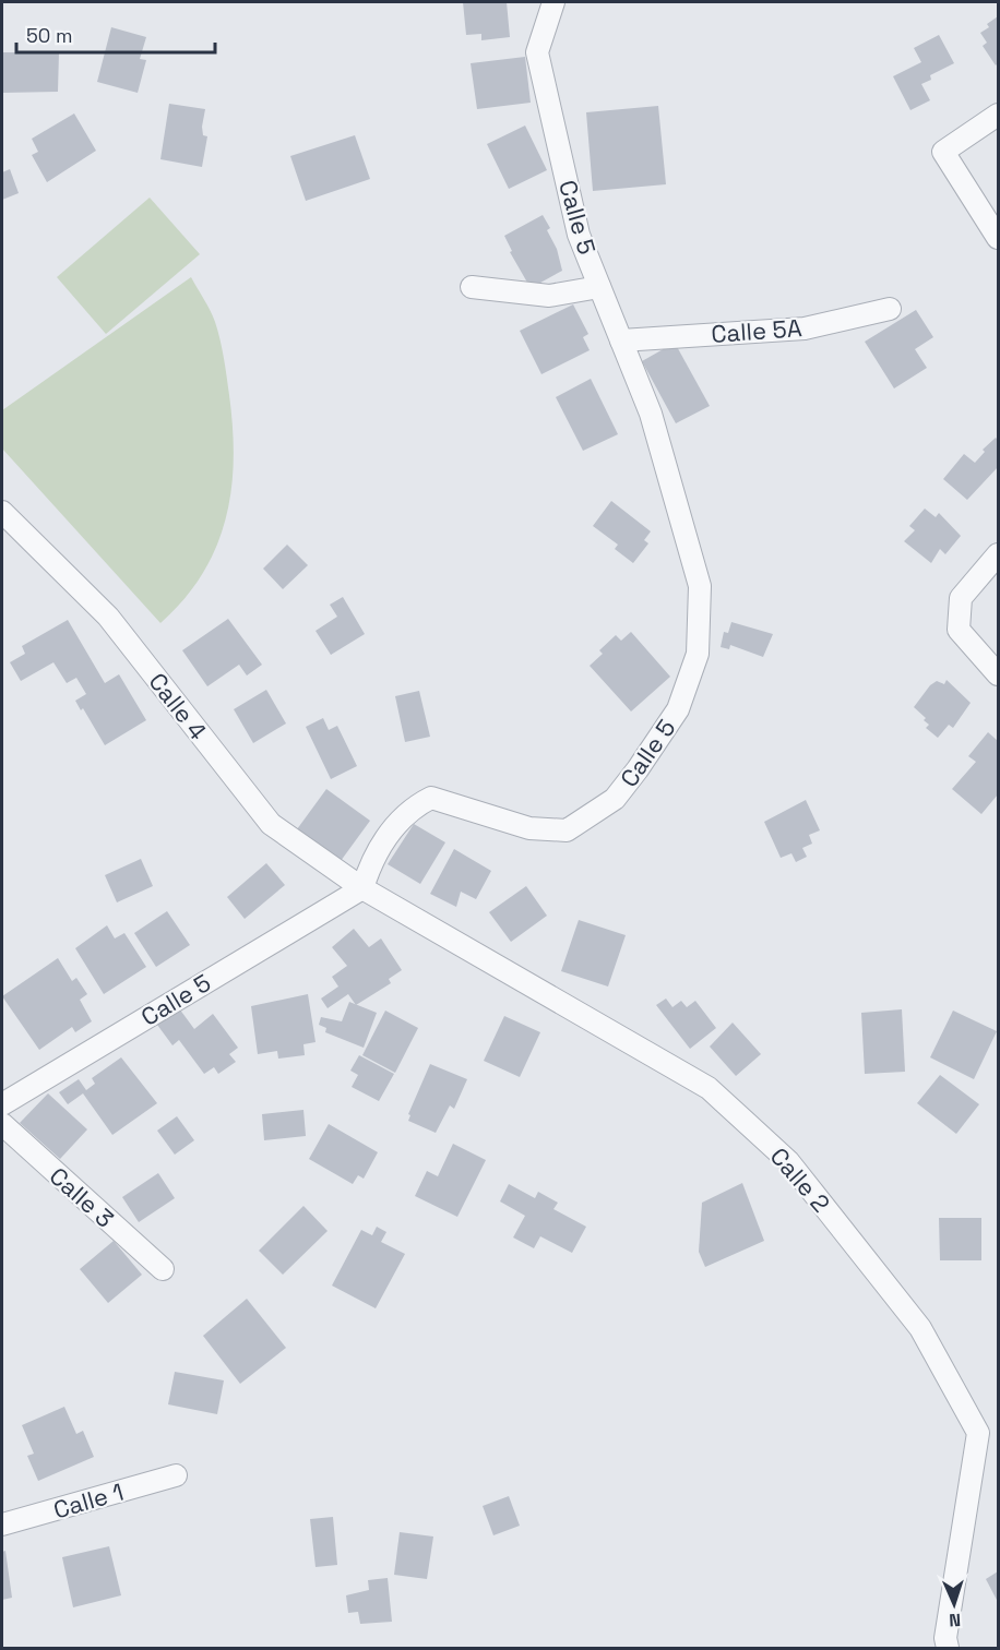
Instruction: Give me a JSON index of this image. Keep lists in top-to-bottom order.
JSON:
{
  "streets": {
    "street": [
      "Calle 5",
      "Calle 5A",
      "Calle 4",
      "Calle 2",
      "Calle 3",
      "Calle 1"
    ]
  },
  "crossings": [
    ["Calle 5", "Calle 5A"],
    ["Calle 5", "Calle 4"],
    ["Calle 5", "Calle 2"],
    ["Calle 4", "Calle 2"]
  ],
  "scale_bar": "50 m",
  "north": "bottom"
}
